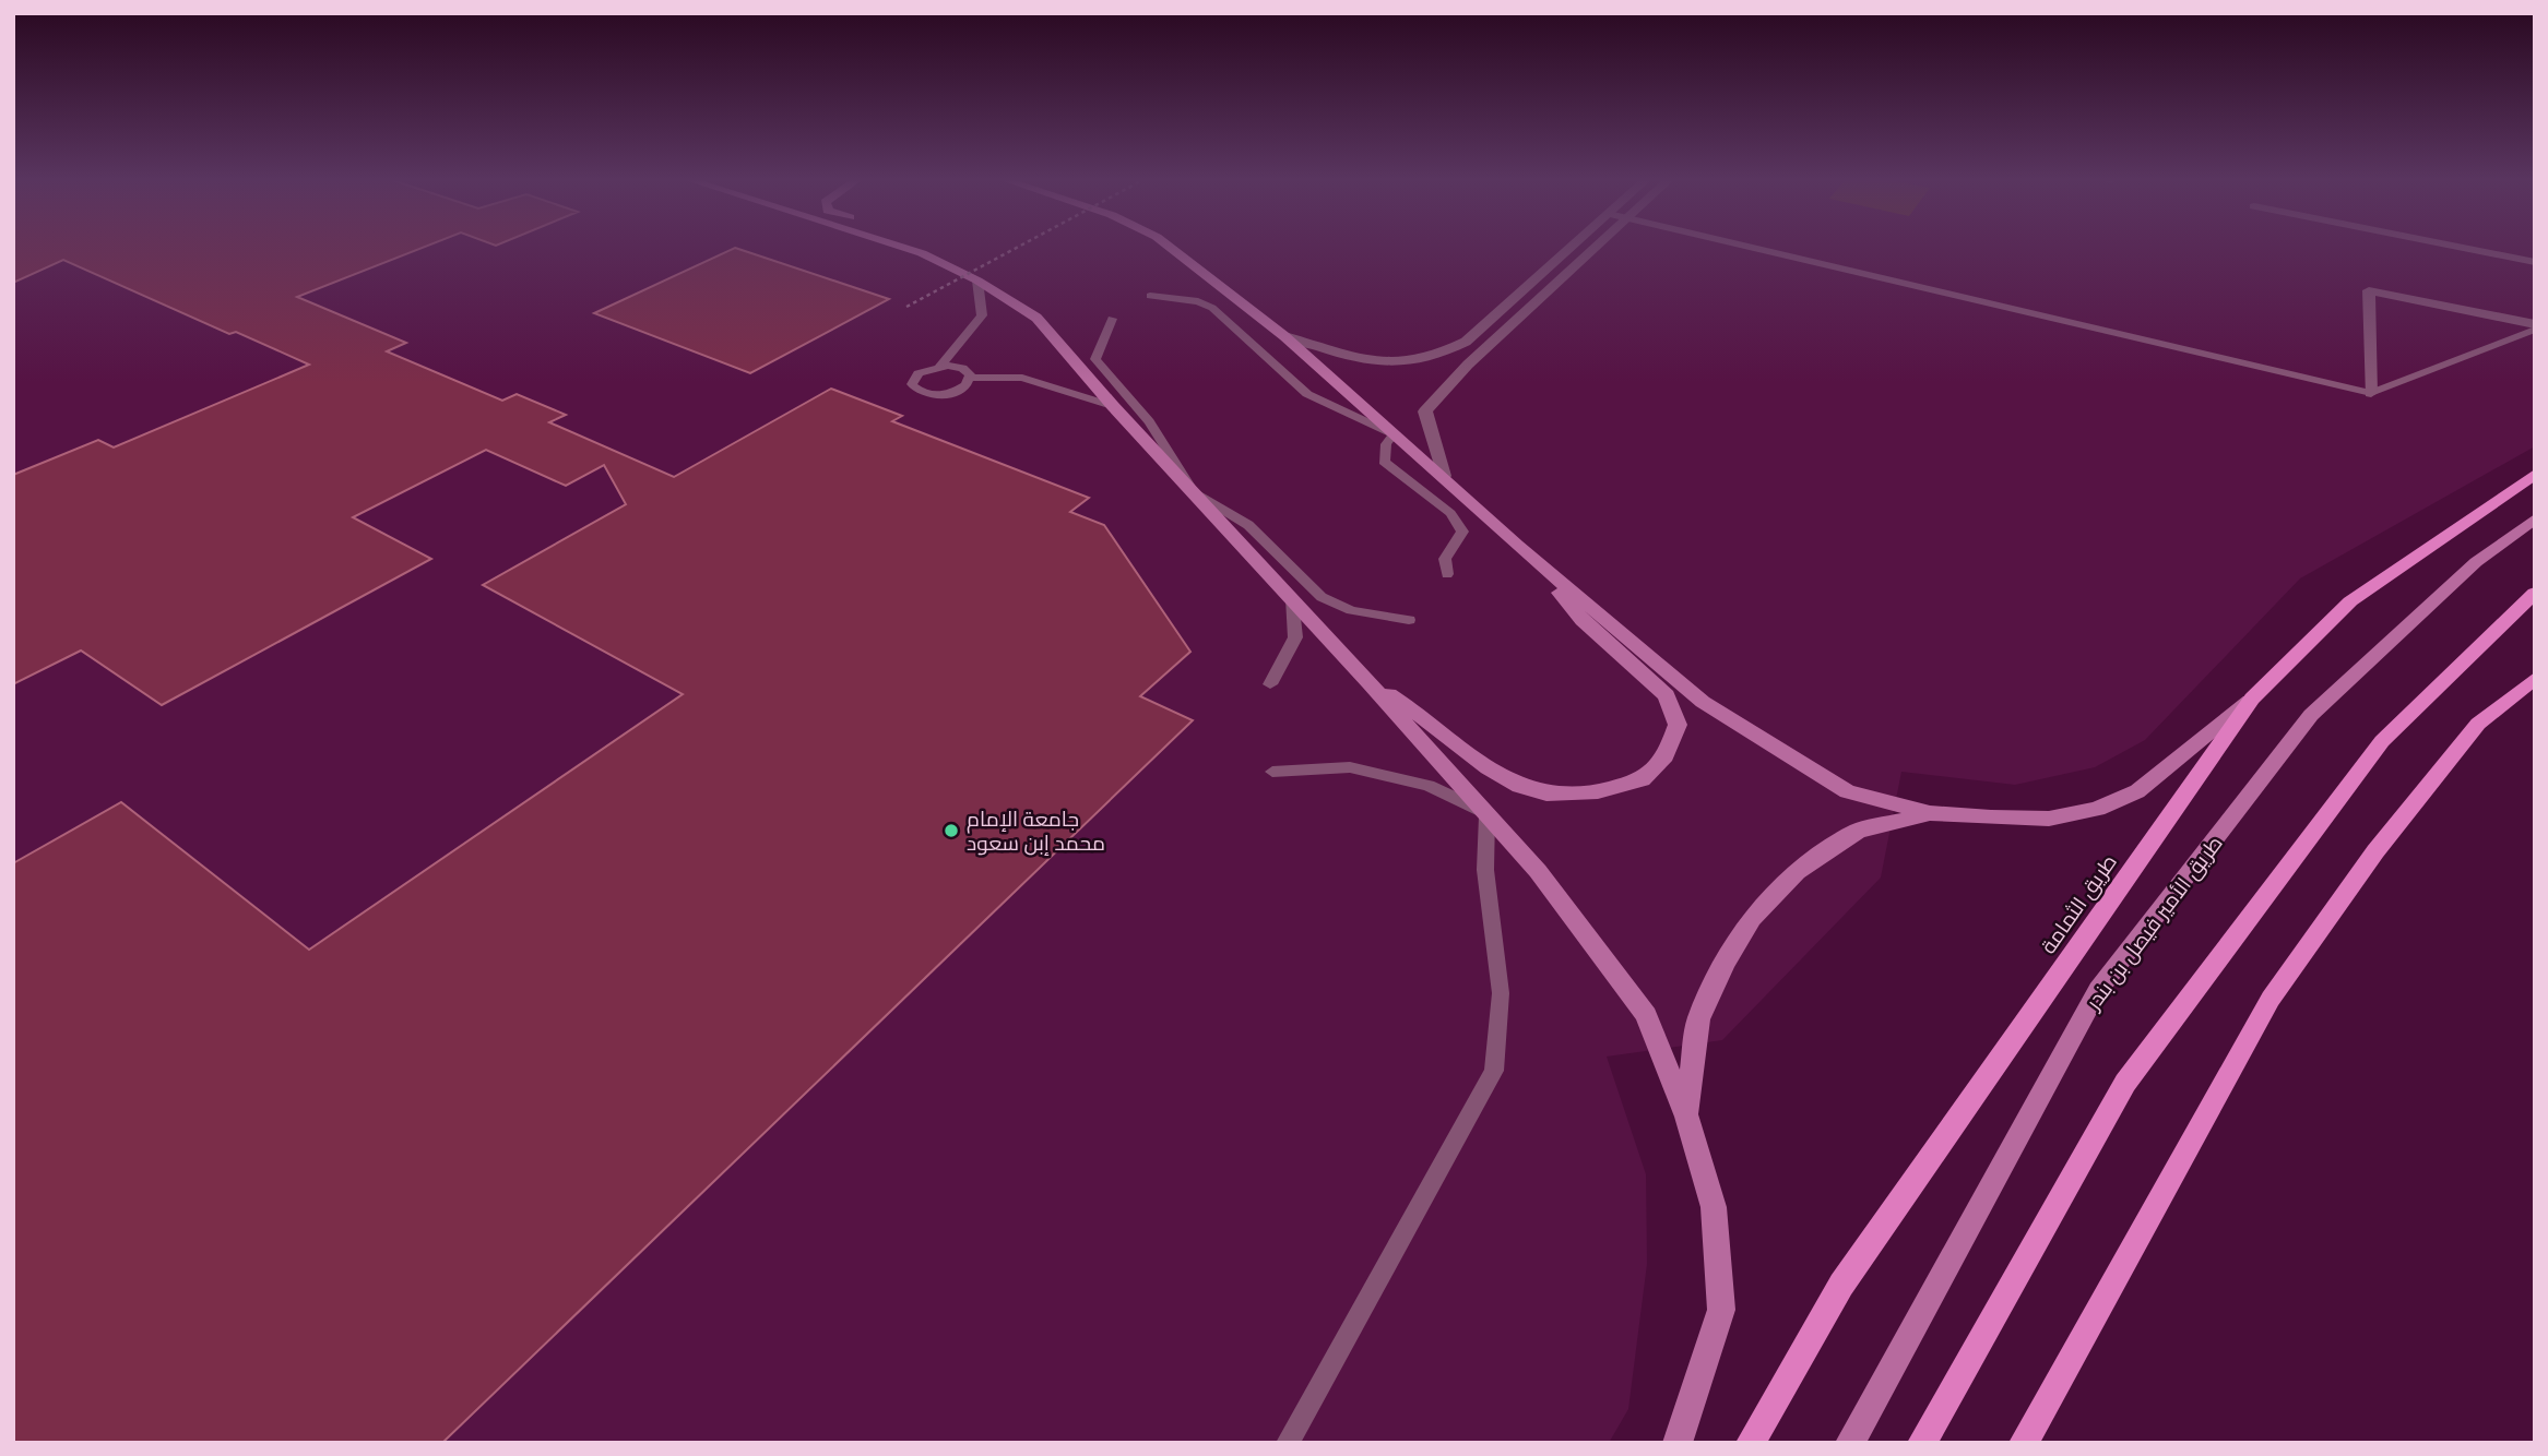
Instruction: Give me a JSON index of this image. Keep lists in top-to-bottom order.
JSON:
{
  "streets": {
    "main road": ["طريق الثمامة"],
    "street": ["طريق الأمير فيصل بن بندر"]
  },
  "places": ["جامعة الإمام محمد إبن سعود"]
}
